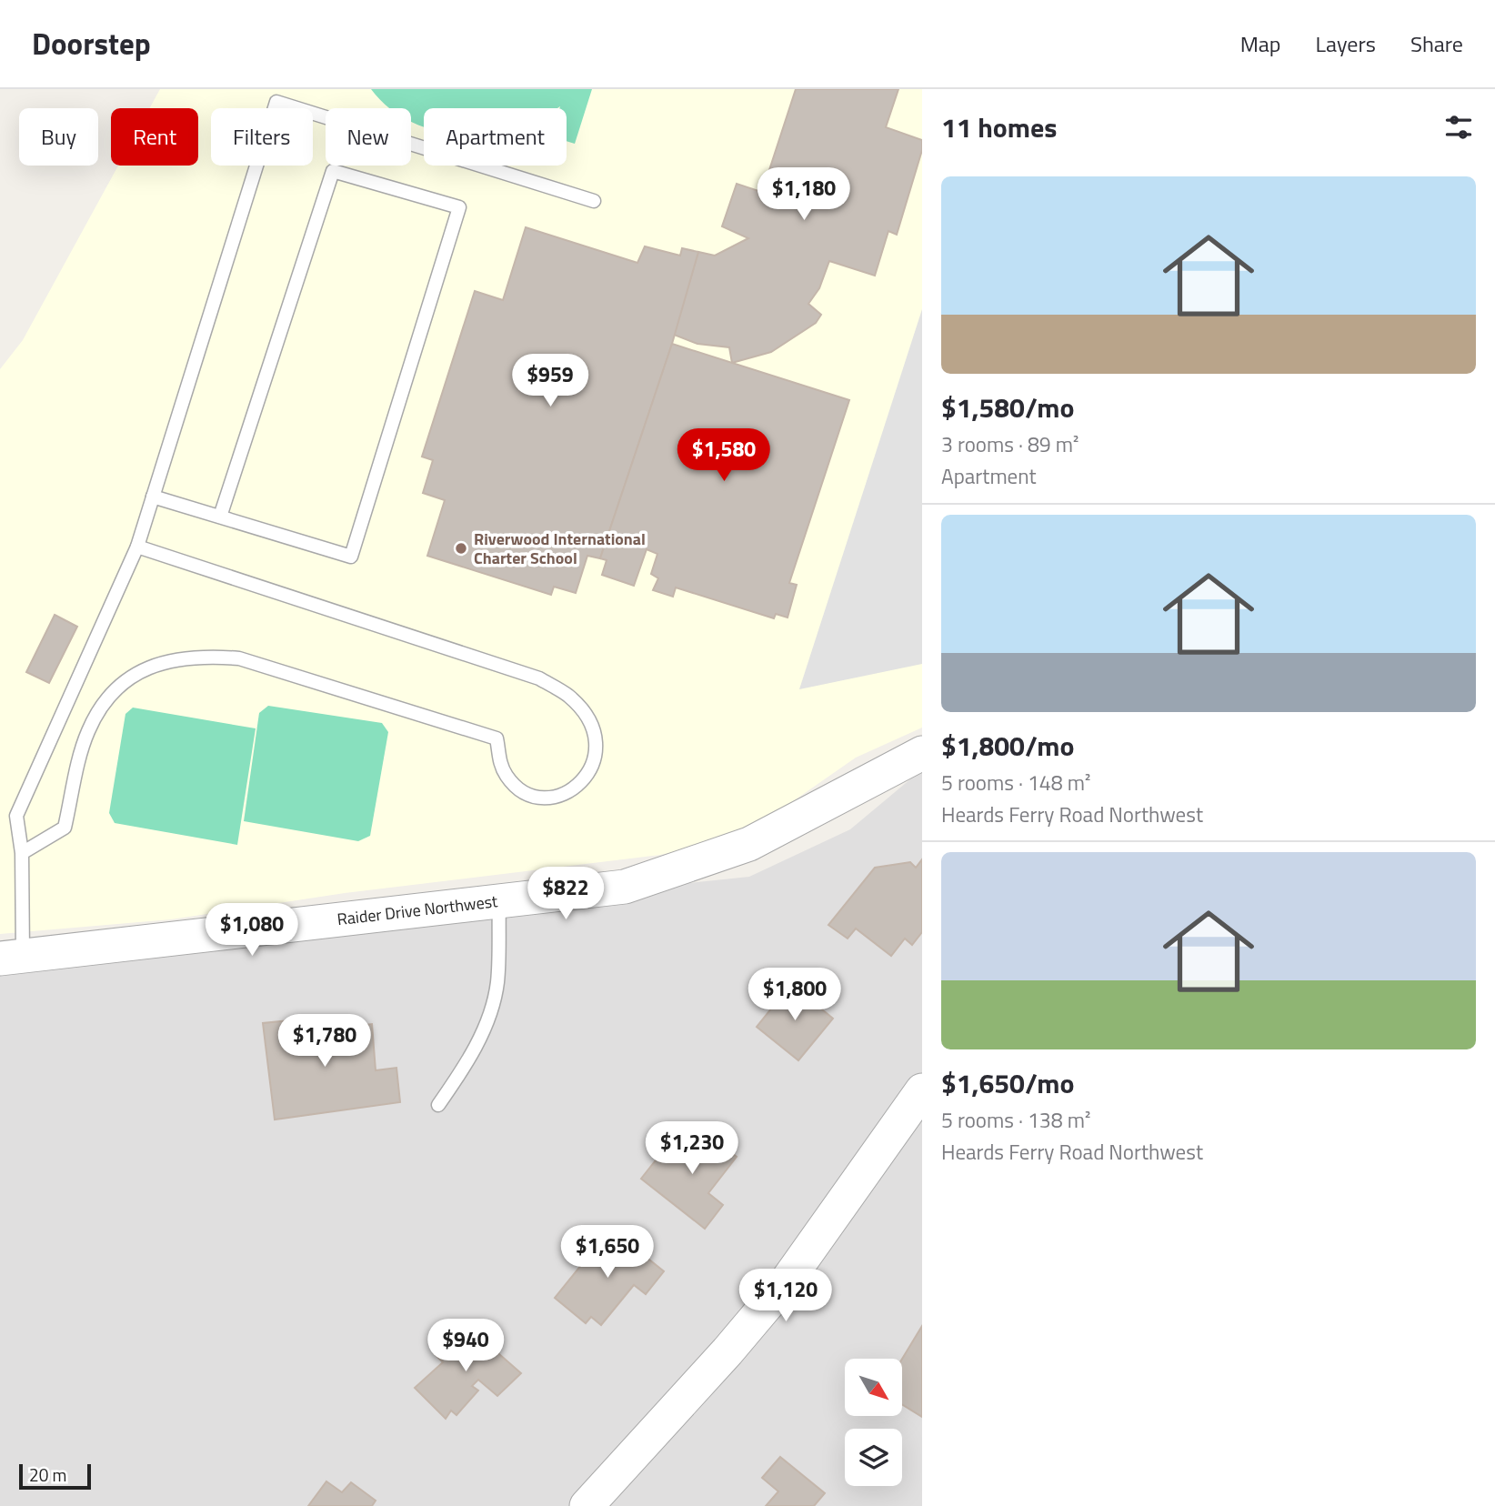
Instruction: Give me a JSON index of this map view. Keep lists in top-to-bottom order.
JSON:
{
  "streets": {
    "street": ["Raider Drive Northwest"]
  },
  "places": ["Riverwood International Charter School"],
  "scale_bar": "20 m",
  "north": "bottom right",
  "page": {
    "header": "Doorstep",
    "nav": ["Map", "Layers", "Share"],
    "heading": "11 homes",
    "chip": [
      "Buy",
      "Rent",
      "Filters",
      "New",
      "Apartment"
    ],
    "list": [
      {
        "name": "$1,580/mo",
        "note": "3 rooms · 89 m² · Apartment"
      },
      {
        "name": "$1,800/mo",
        "note": "5 rooms · 148 m² · Heards Ferry Road Northwest"
      },
      {
        "name": "$1,650/mo",
        "note": "5 rooms · 138 m² · Heards Ferry Road Northwest"
      }
    ],
    "price": [
      "$1,180",
      "$959",
      "$1,580",
      "$822",
      "$1,080",
      "$1,800",
      "$1,780",
      "$1,230",
      "$1,650",
      "$1,120",
      "$940"
    ],
    "scale": "20 m"
  }
}
